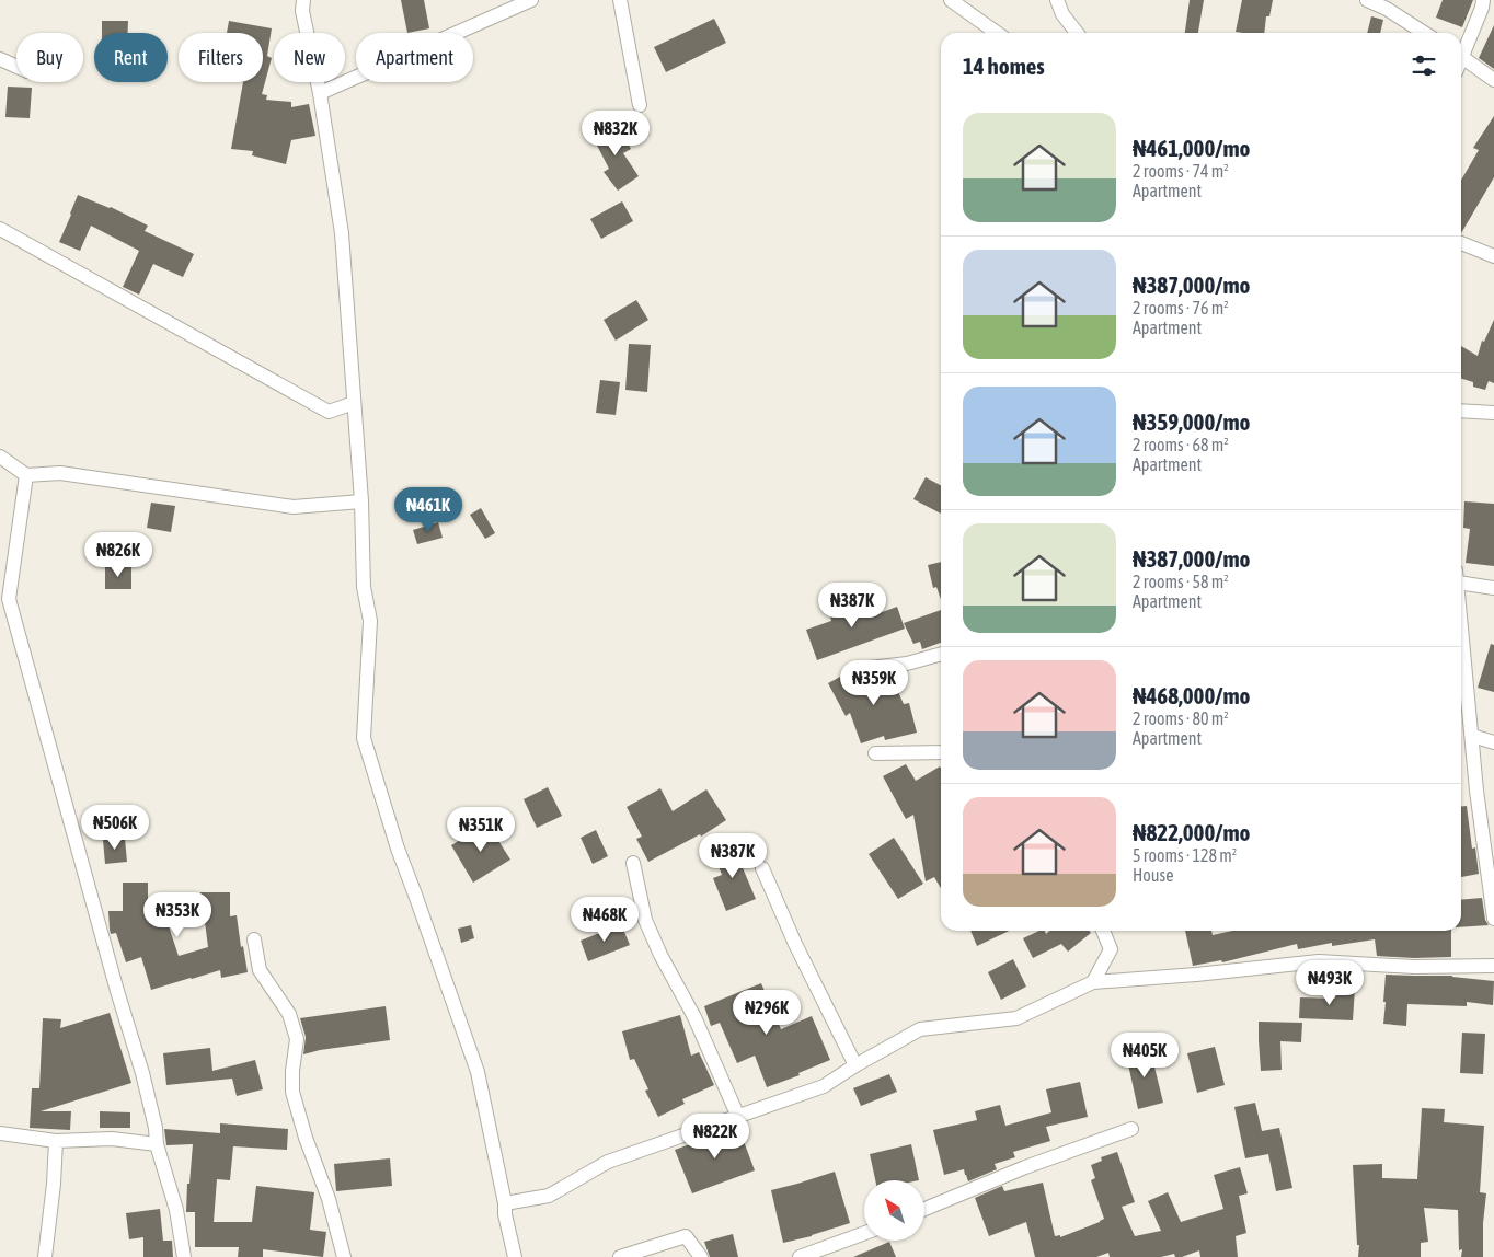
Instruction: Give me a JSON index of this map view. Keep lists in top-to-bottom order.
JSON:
{
  "north": "top left",
  "page": {
    "chip": [
      "Buy",
      "Rent",
      "Filters",
      "New",
      "Apartment"
    ],
    "heading": "14 homes",
    "list": [
      {
        "name": "₦461,000/mo",
        "note": "2 rooms · 74 m² · Apartment"
      },
      {
        "name": "₦387,000/mo",
        "note": "2 rooms · 76 m² · Apartment"
      },
      {
        "name": "₦359,000/mo",
        "note": "2 rooms · 68 m² · Apartment"
      },
      {
        "name": "₦387,000/mo",
        "note": "2 rooms · 58 m² · Apartment"
      },
      {
        "name": "₦468,000/mo",
        "note": "2 rooms · 80 m² · Apartment"
      },
      {
        "name": "₦822,000/mo",
        "note": "5 rooms · 128 m² · House"
      }
    ],
    "price": [
      "₦832K",
      "₦461K",
      "₦826K",
      "₦387K",
      "₦359K",
      "₦506K",
      "₦351K",
      "₦387K",
      "₦353K",
      "₦468K",
      "₦493K",
      "₦296K",
      "₦405K",
      "₦822K"
    ]
  }
}
